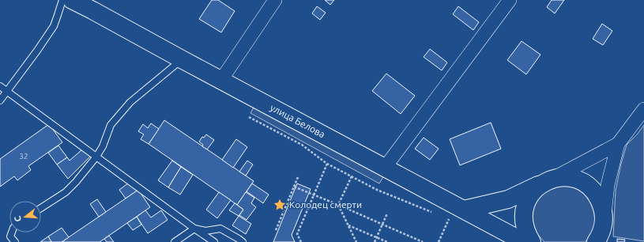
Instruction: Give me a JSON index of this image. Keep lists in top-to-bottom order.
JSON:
{
  "streets": {
    "main road": ["улица Белова"]
  },
  "places": {
    "place": ["Колодец смерти"]
  },
  "house_numbers": ["32"],
  "north": "left"
}
